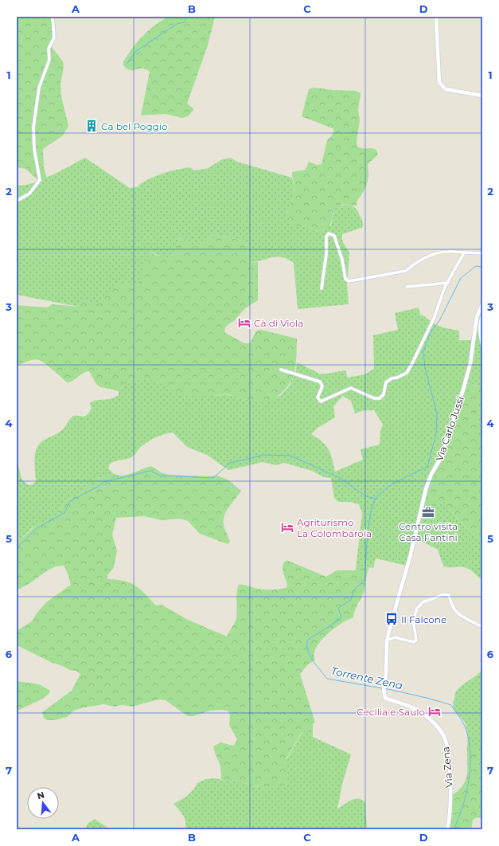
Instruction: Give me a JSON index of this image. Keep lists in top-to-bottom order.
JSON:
{
  "streets": {
    "street": ["Via Carlo Jussi", "Via Zena"]
  },
  "crossings": [
    ["Via Carlo Jussi", "Via Zena"]
  ],
  "water": ["Torrente Zena"],
  "places": {
    "building": ["Ca bel Poggio"],
    "hotel": ["Cà di Viola", "Agriturismo La Colombarola", "Cecilia e Saulo"],
    "office": ["Centro visita Casa Fantini"],
    "bus stop": ["Il Falcone"]
  },
  "north": "top",
  "grid": {
    "columns": [
      "A",
      "B",
      "C",
      "D"
    ],
    "rows": [
      "1",
      "2",
      "3",
      "4",
      "5",
      "6",
      "7"
    ]
  }
}
